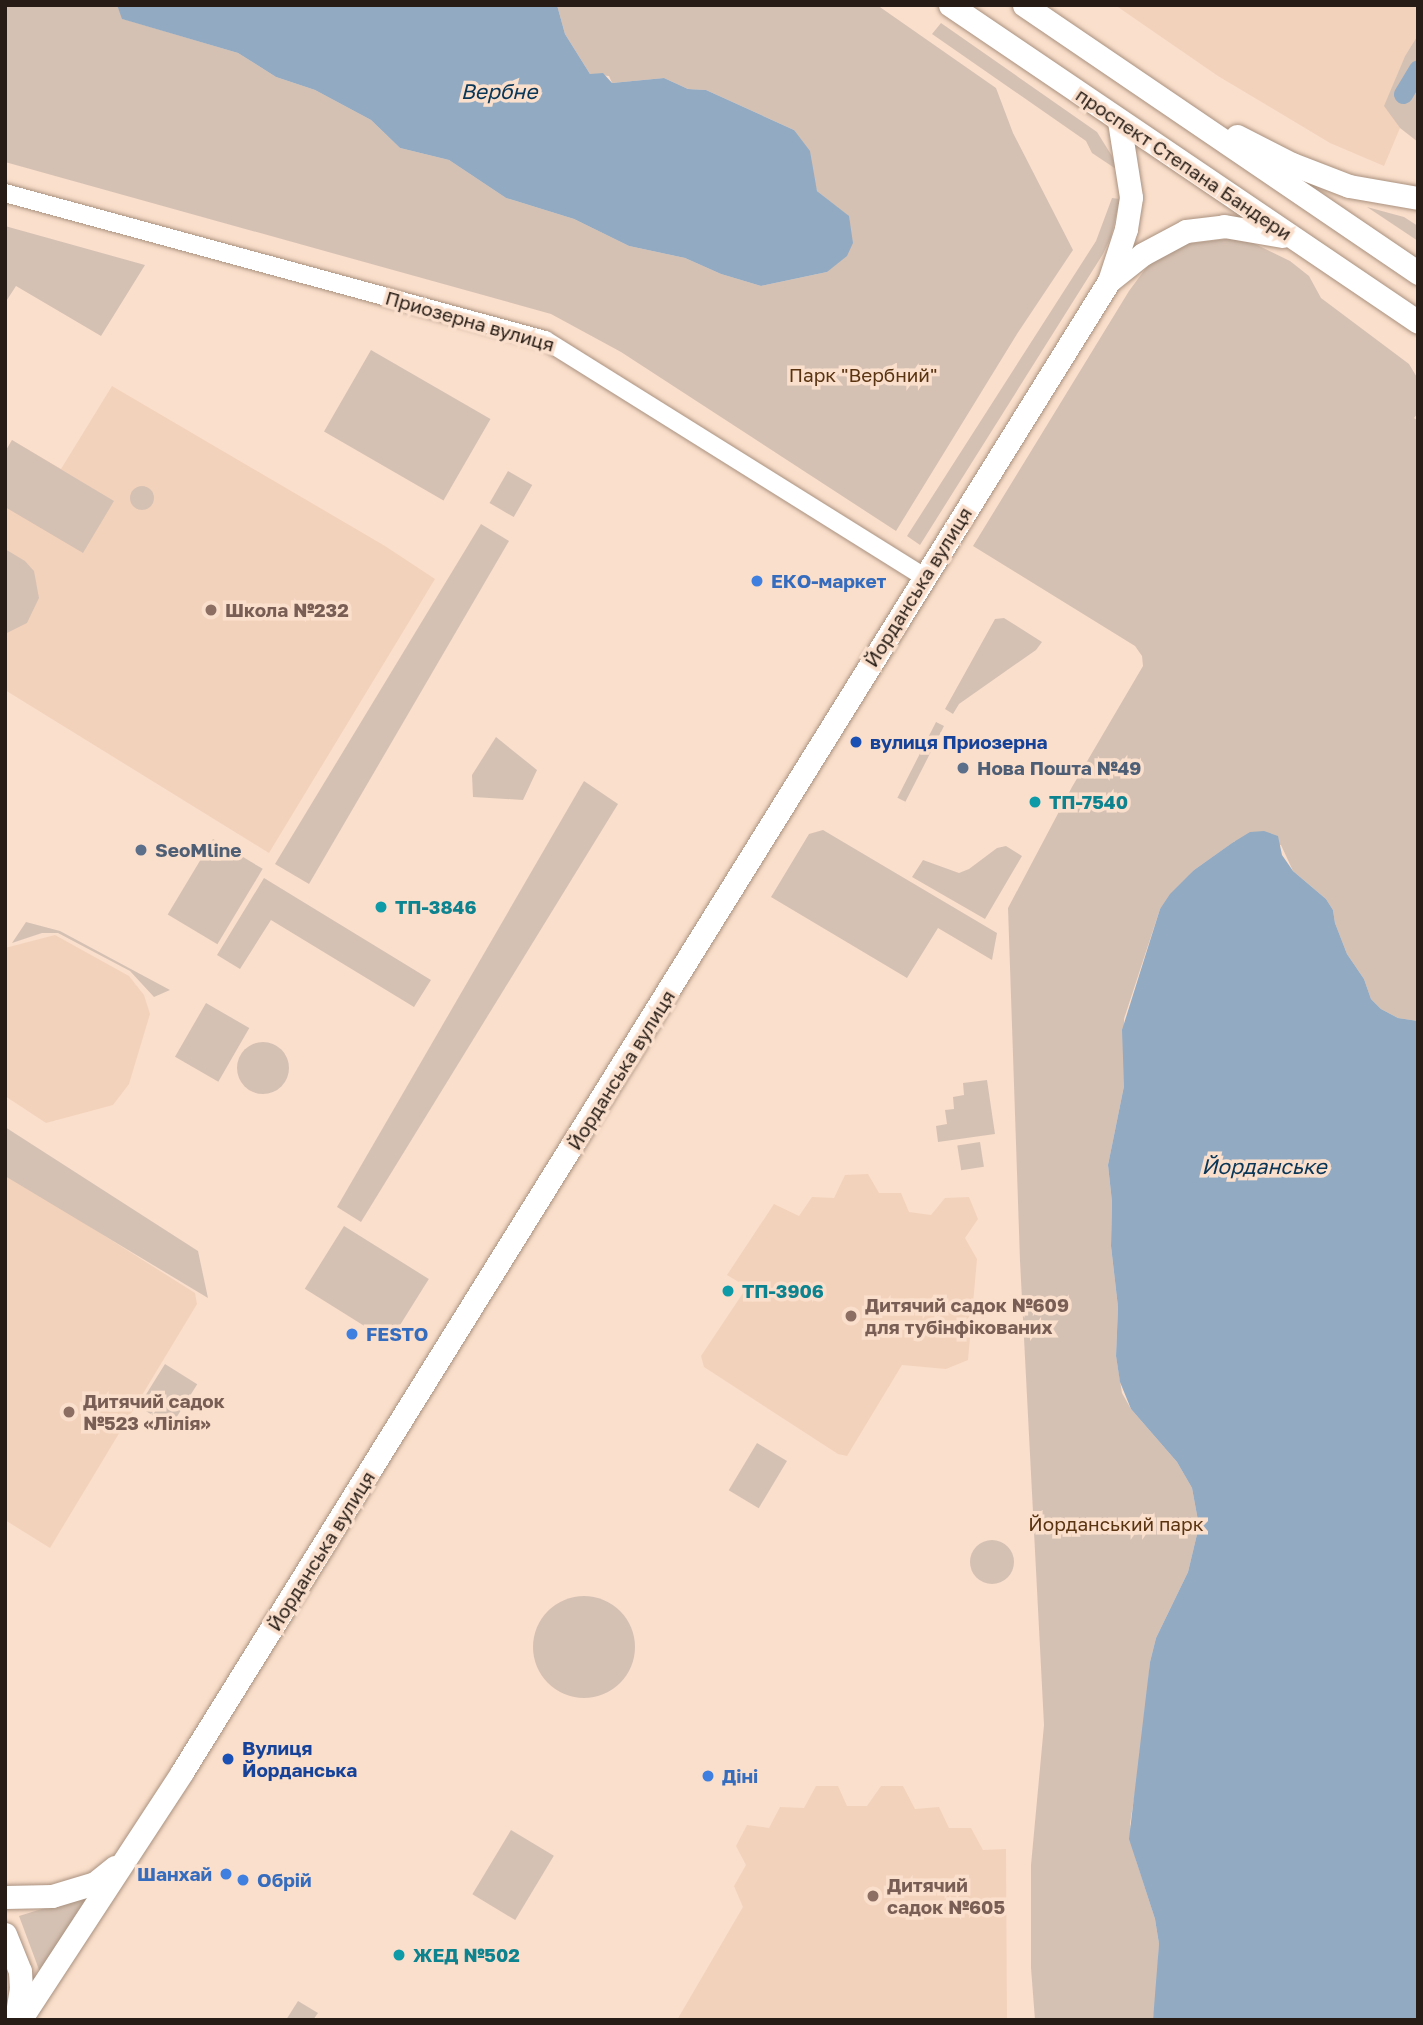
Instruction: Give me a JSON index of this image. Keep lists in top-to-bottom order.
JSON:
{
  "streets": {
    "main road": ["проспект Степана Бандери", "Йорданська вулиця"],
    "street": ["Приозерна вулиця"]
  },
  "crossings": [
    ["проспект Степана Бандери", "Йорданська вулиця"],
    ["Приозерна вулиця", "Йорданська вулиця"]
  ],
  "water": ["Вербне", "Йорданське"],
  "parks": ["Парк \"Вербний\"", "Йорданський парк"],
  "places": [
    "ЕКО-маркет",
    "Школа №232",
    "вулиця Приозерна",
    "Нова Пошта №49",
    "ТП-7540",
    "SeoMline",
    "ТП-3846",
    "ТП-3906",
    "Дитячий садок №609 для тубінфікованих",
    "FESTO",
    "Дитячий садок №523 «Лілія»",
    "Вулиця Йорданська",
    "Діні",
    "Шанхай",
    "Обрій",
    "Дитячий садок №605",
    "ЖЕД №502"
  ]
}
